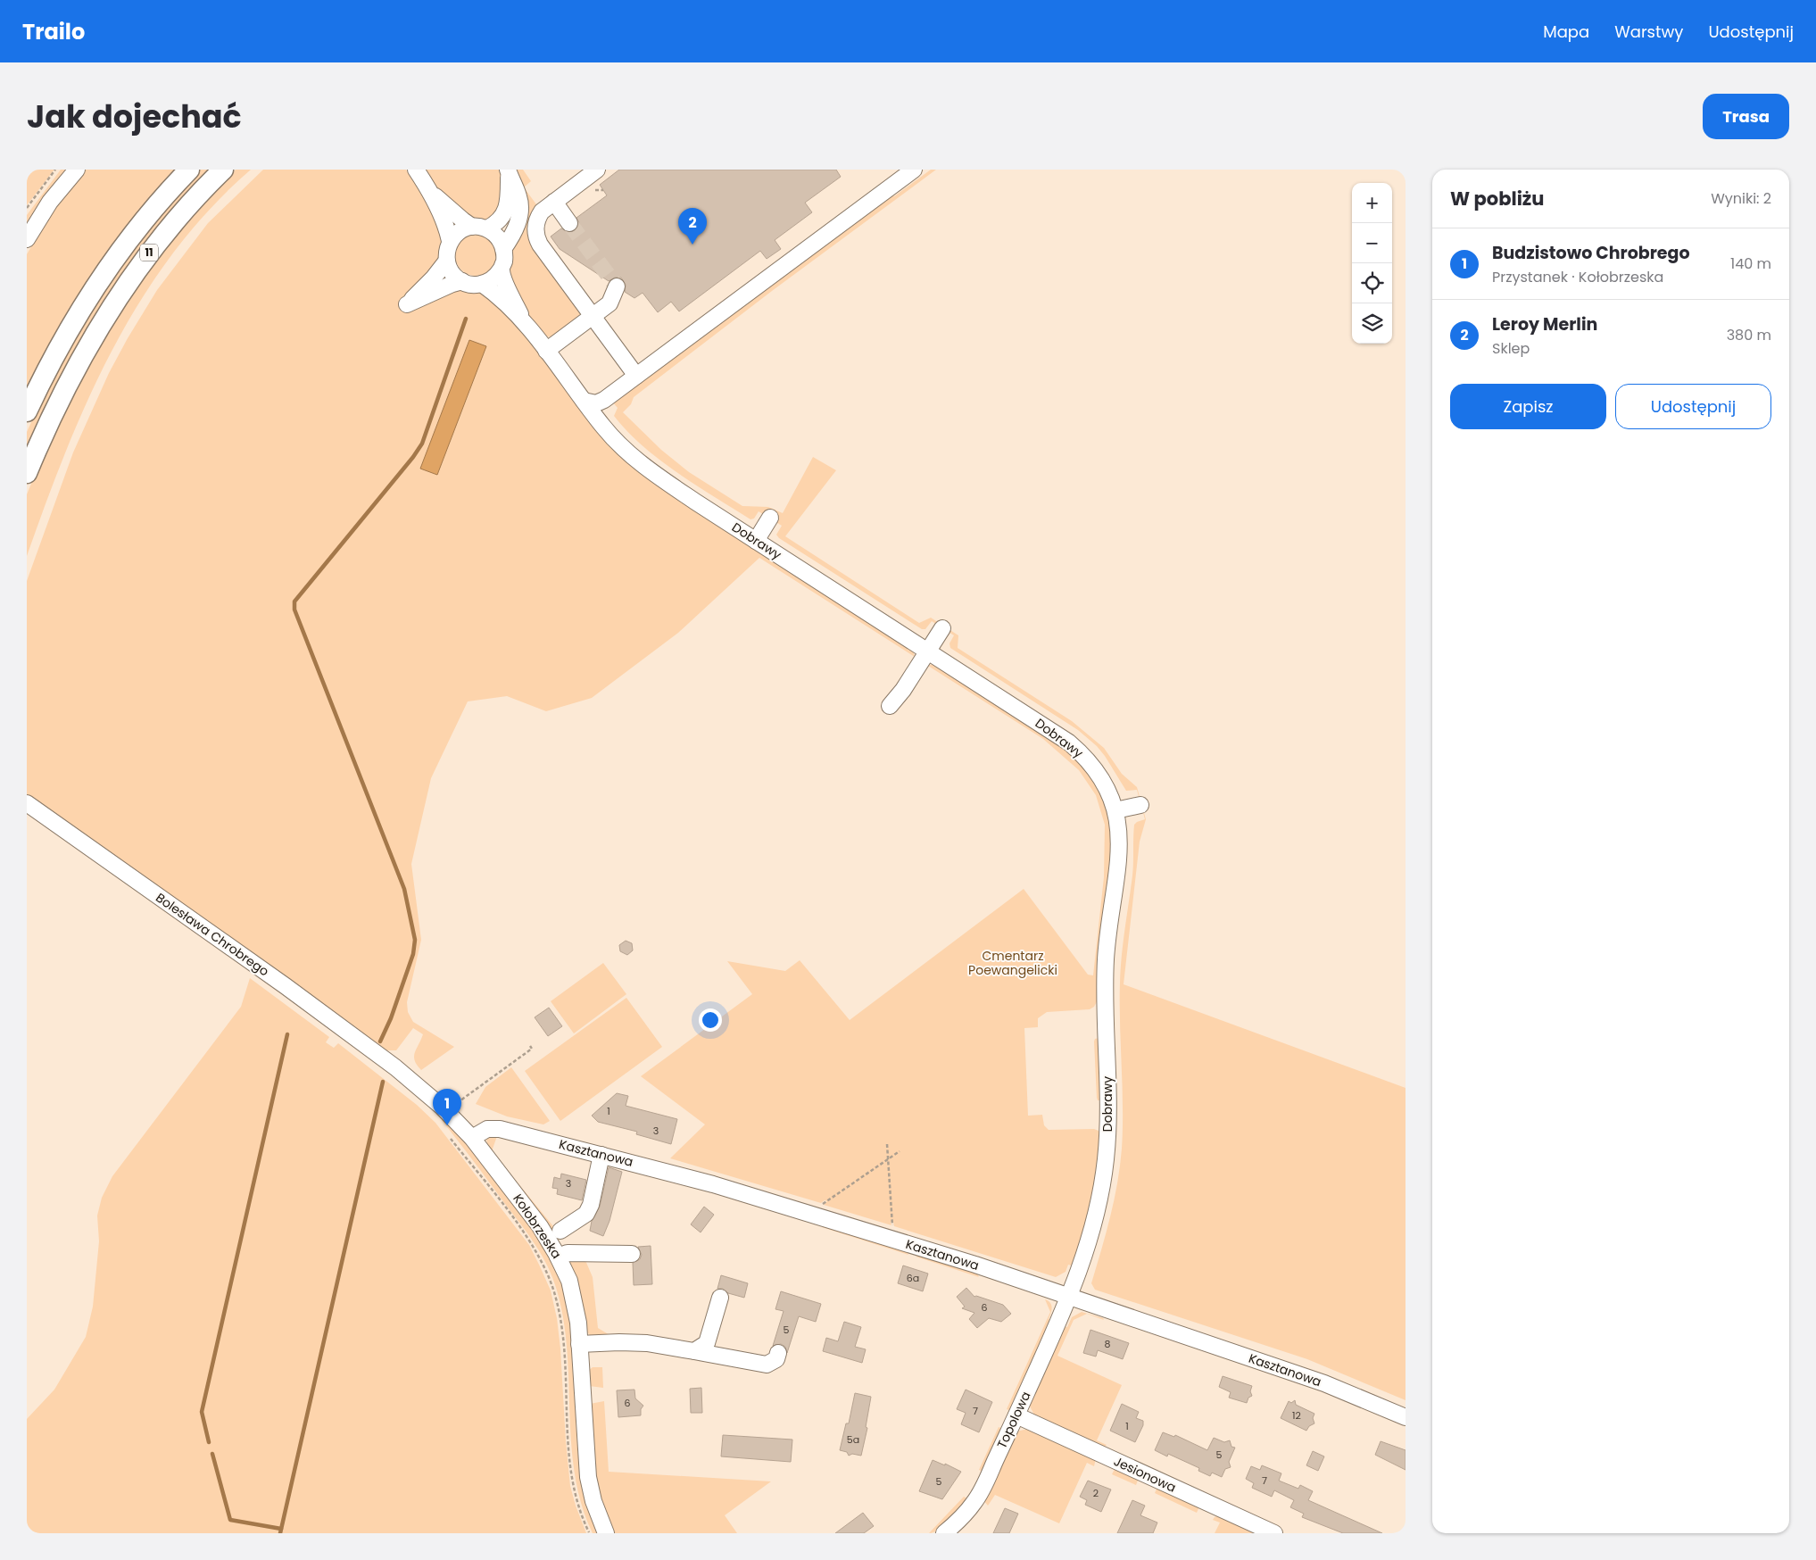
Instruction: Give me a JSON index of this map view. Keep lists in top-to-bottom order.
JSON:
{
  "streets": {
    "main road": ["11"],
    "street": [
      "Dobrawy",
      "Bolesława Chrobrego",
      "Kasztanowa",
      "Kołobrzeska",
      "Topolowa",
      "Jesionowa"
    ]
  },
  "crossings": [
    ["Dobrawy", "Kasztanowa"],
    ["Dobrawy", "Topolowa"],
    ["Bolesława Chrobrego", "Kołobrzeska"],
    ["Kasztanowa", "Kołobrzeska"],
    ["Kasztanowa", "Topolowa"],
    ["Topolowa", "Jesionowa"]
  ],
  "parks": ["Cmentarz Poewangelicki"],
  "house_numbers": [
    "1",
    "3",
    "3",
    "6a",
    "6",
    "5",
    "8",
    "6",
    "7",
    "12",
    "1",
    "5a",
    "5",
    "7",
    "5",
    "2"
  ],
  "page": {
    "header": "Trailo",
    "nav": ["Mapa", "Warstwy", "Udostępnij"],
    "title": "Jak dojechać",
    "buttons": [
      "Trasa",
      ["Zapisz", "Udostępnij"]
    ],
    "heading": ["W pobliżu", "Wyniki: 2"],
    "map_buttons": ["+", "−"],
    "pins": ["2", "1"],
    "list": [
      {
        "mark": "1",
        "name": "Budzistowo Chrobrego",
        "note": "Przystanek · Kołobrzeska",
        "value": "140 m"
      },
      {
        "mark": "2",
        "name": "Leroy Merlin",
        "note": "Sklep",
        "value": "380 m"
      }
    ]
  }
}
